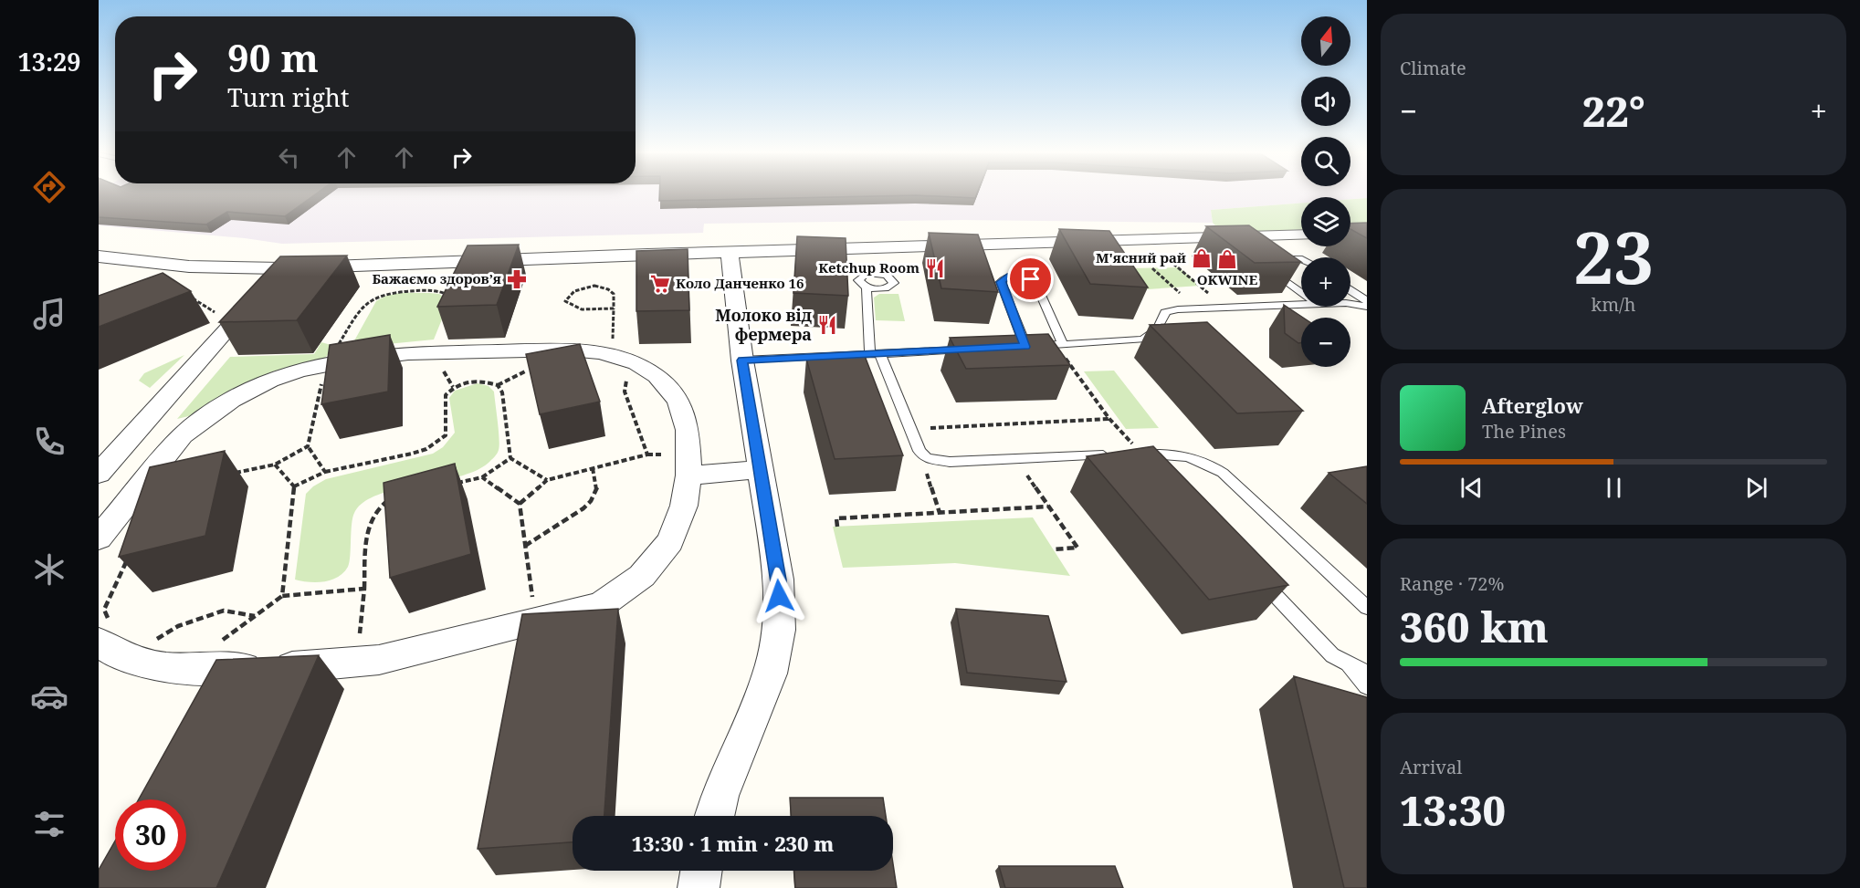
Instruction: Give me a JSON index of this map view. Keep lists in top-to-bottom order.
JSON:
{
  "places": {
    "shop": ["М'ясний рай", "OKWINE"],
    "restaurant": ["Ketchup Room", "Молоко від фермера"],
    "pharmacy": ["Бажаємо здоровʼя"],
    "supermarket": ["Коло Данченко 16"]
  },
  "north": "top",
  "page": {
    "tabs": "13:29",
    "tile": [
      "Climate",
      ["23", "km/h"],
      ["Range · 72%", "360 km"],
      ["Arrival", "13:30"]
    ],
    "map_buttons": ["+", "−"],
    "turn": ["90 m", "Turn right"],
    "heat": ["−", "22°", "+"],
    "song": ["Afterglow", "The Pines"],
    "limit": "30",
    "trip": "13:30 · 1 min · 230 m"
  }
}
